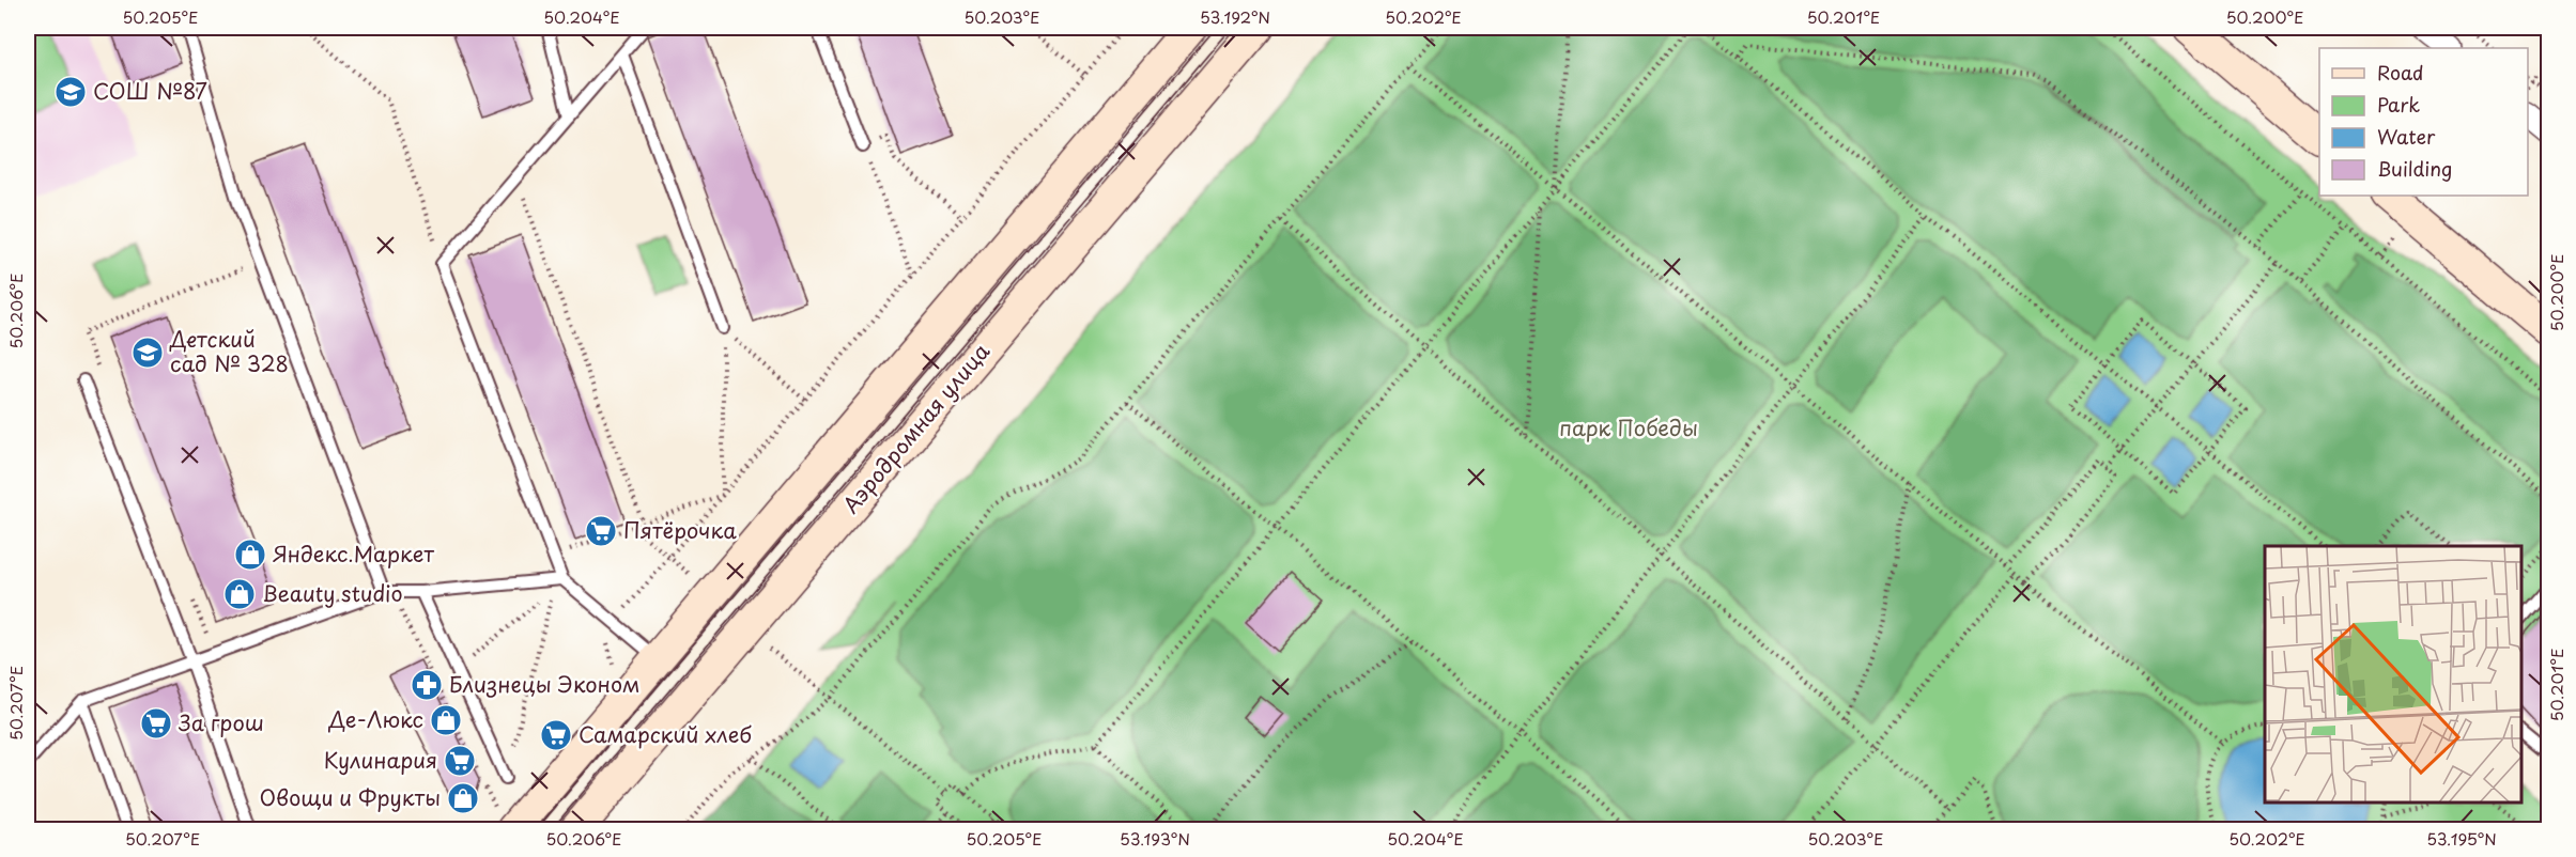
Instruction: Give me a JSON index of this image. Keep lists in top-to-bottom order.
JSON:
{
  "streets": {
    "main road": ["Аэродромная улица"]
  },
  "parks": ["парк Победы"],
  "places": {
    "school or university": ["СОШ №87", "Детский сад № 328"],
    "supermarket": [
      "Пятёрочка",
      "За грош",
      "Самарский хлеб",
      "Кулинария"
    ],
    "shop": [
      "Яндекс.Маркет",
      "Beauty studio",
      "Де-Люкс",
      "Овощи и Фрукты"
    ],
    "pharmacy": ["Близнецы Эконом"]
  },
  "legend": [
    "Road",
    "Park",
    "Water",
    "Building"
  ],
  "coordinates": [
    "50.205°E",
    "50.204°E",
    "50.203°E",
    "53.192°N",
    "50.202°E",
    "50.201°E",
    "50.200°E",
    "50.206°E",
    "50.207°E",
    "53.193°N",
    "53.195°N"
  ]
}
